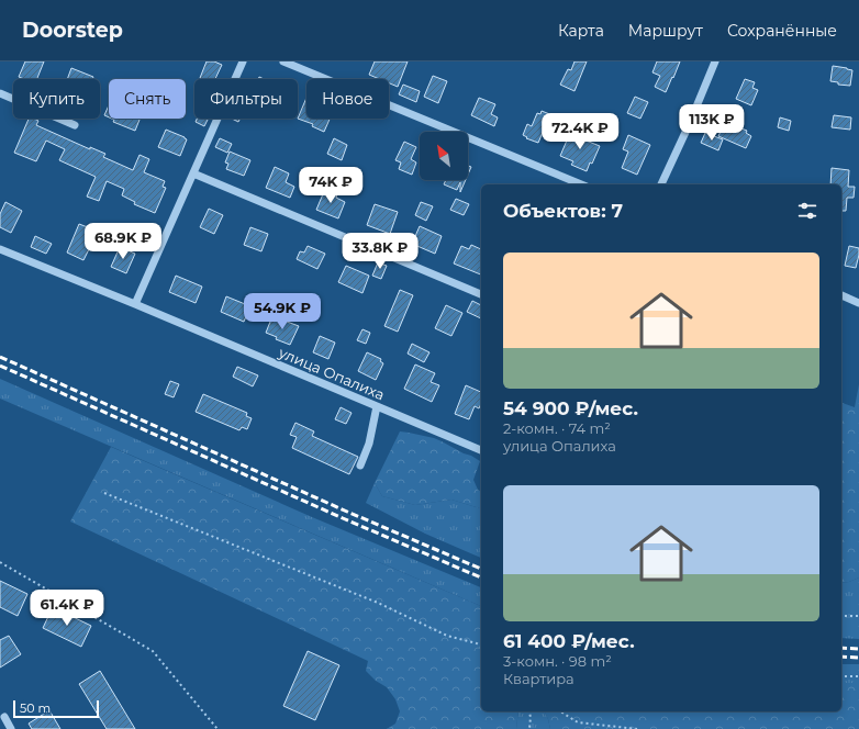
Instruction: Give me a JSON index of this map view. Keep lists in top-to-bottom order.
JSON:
{
  "streets": {
    "street": ["улица Опалиха"]
  },
  "scale_bar": "50 m",
  "north": "top left",
  "page": {
    "header": "Doorstep",
    "nav": ["Карта", "Маршрут", "Сохранённые"],
    "chip": [
      "Купить",
      "Снять",
      "Фильтры",
      "Новое"
    ],
    "price": [
      "113K ₽",
      "72.4K ₽",
      "74K ₽",
      "68.9K ₽",
      "33.8K ₽",
      "54.9K ₽",
      "61.4K ₽"
    ],
    "heading": "Объектов: 7",
    "list": [
      {
        "name": "54 900 ₽/мес.",
        "note": "2-комн. · 74 m² · улица Опалиха"
      },
      {
        "name": "61 400 ₽/мес.",
        "note": "3-комн. · 98 m² · Квартира"
      }
    ],
    "scale": "50 m"
  }
}
